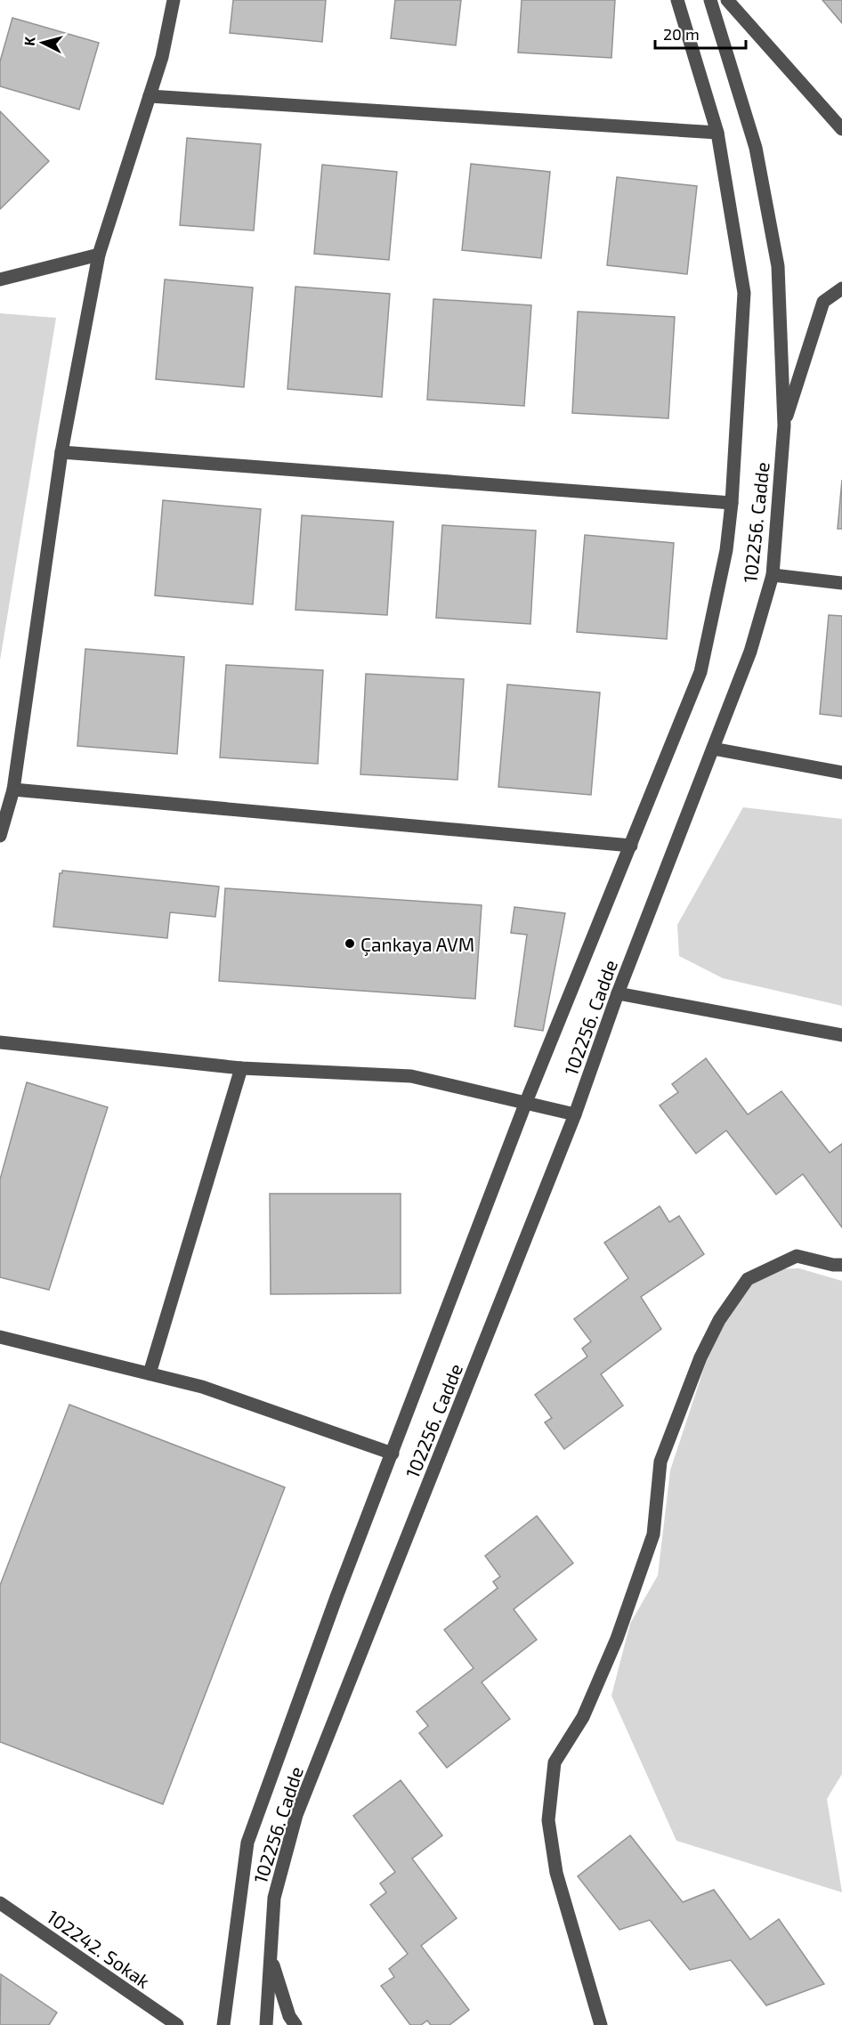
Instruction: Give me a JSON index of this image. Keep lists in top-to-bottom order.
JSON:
{
  "streets": {
    "street": ["102256. Cadde", "102242. Sokak"]
  },
  "places": ["Çankaya AVM"],
  "scale_bar": "20 m",
  "north": "left"
}
